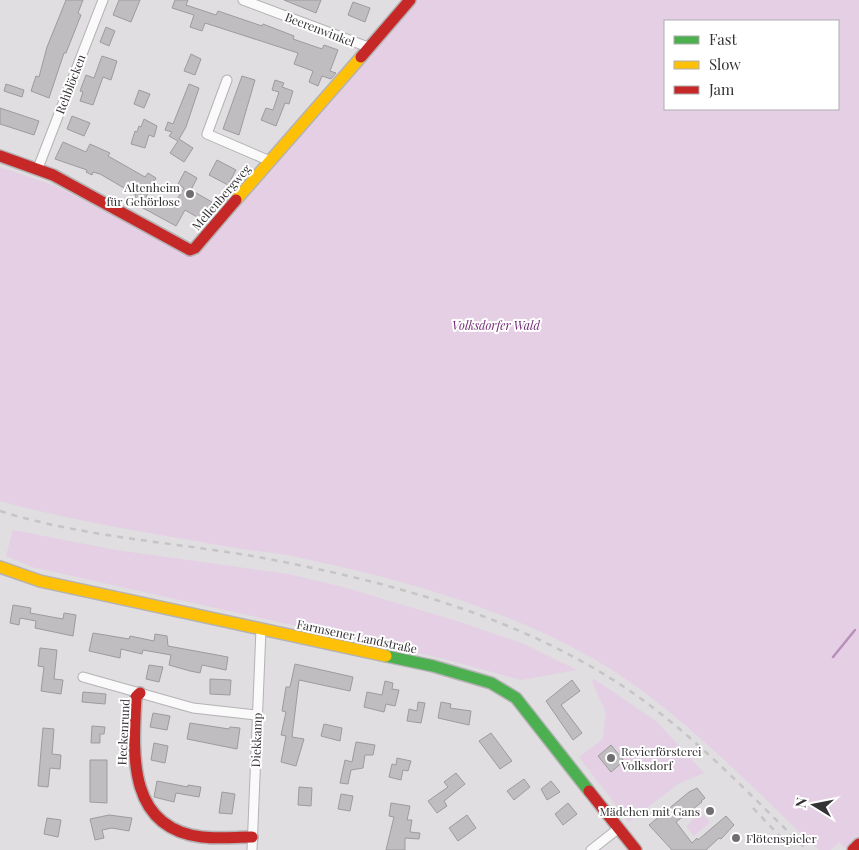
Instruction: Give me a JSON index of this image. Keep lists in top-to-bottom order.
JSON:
{
  "streets": {
    "street": [
      "Beerenwinkel",
      "Rehblöcken",
      "Mellenbergweg",
      "Farmsener Landstraße",
      "Heckenrund",
      "Diekkamp"
    ]
  },
  "crossings": [
    ["Beerenwinkel", "Mellenbergweg"],
    ["Rehblöcken", "Mellenbergweg"],
    ["Farmsener Landstraße", "Diekkamp"],
    ["Heckenrund", "Diekkamp"]
  ],
  "parks": ["Volksdorfer Wald"],
  "places": [
    "Altenheim für Gehörlose",
    "Revierförsterei Volksdorf",
    "Mädchen mit Gans",
    "Flötenspieler"
  ],
  "legend": ["Fast", "Slow", "Jam"],
  "north": "left"
}
